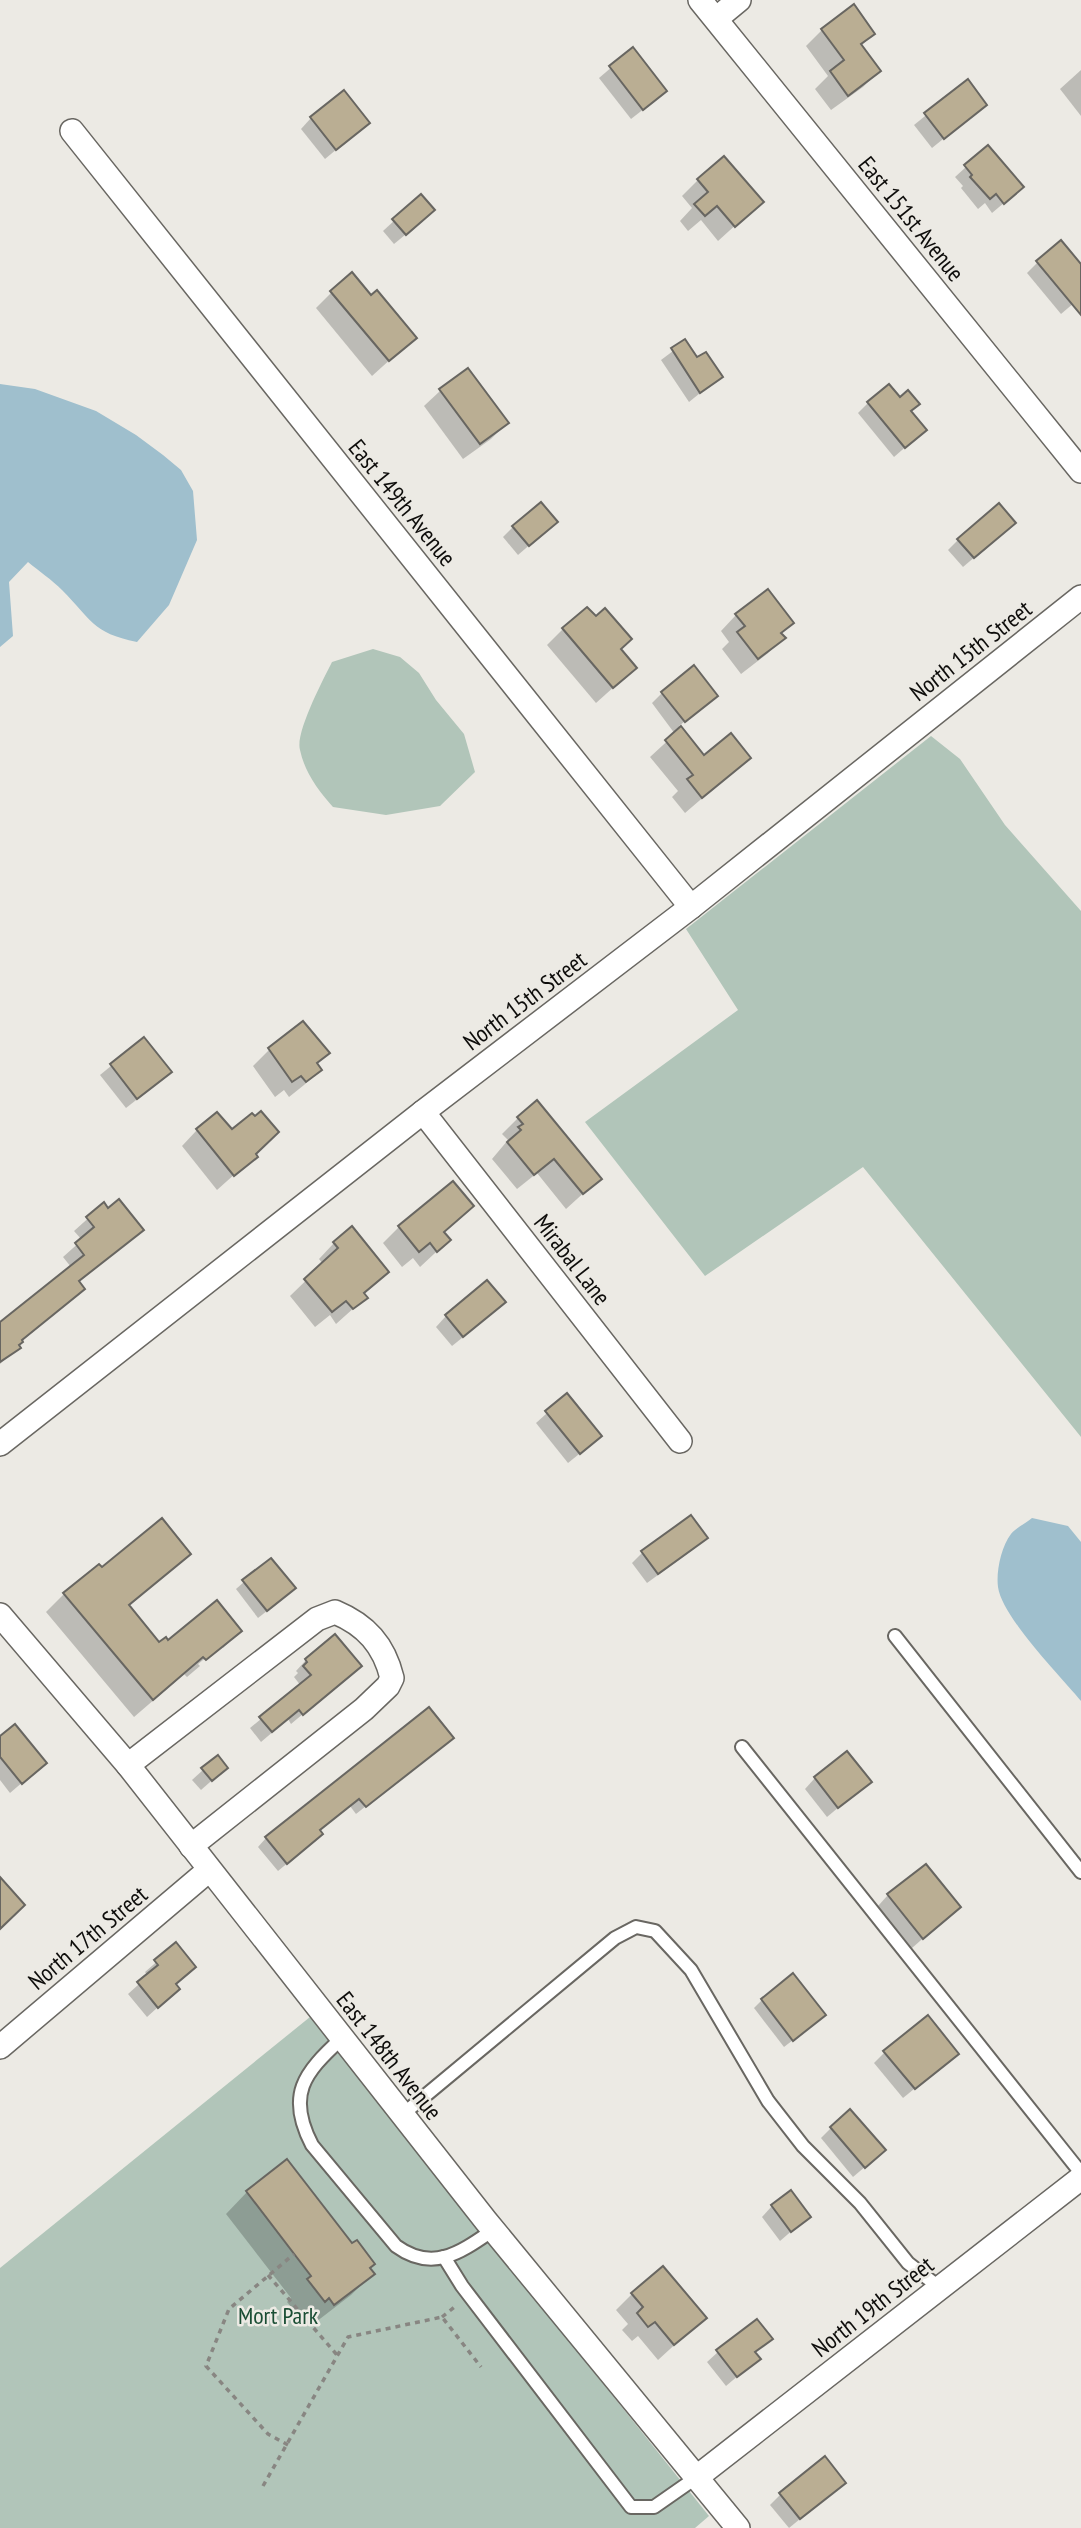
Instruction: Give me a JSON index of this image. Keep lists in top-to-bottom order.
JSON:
{
  "streets": {
    "street": [
      "East 151st Avenue",
      "East 149th Avenue",
      "North 15th Street",
      "Mirabal Lane",
      "North 17th Street",
      "East 148th Avenue",
      "North 19th Street"
    ]
  },
  "crossings": [
    ["East 149th Avenue", "North 15th Street"],
    ["North 15th Street", "Mirabal Lane"],
    ["North 17th Street", "East 148th Avenue"],
    ["East 148th Avenue", "North 19th Street"]
  ],
  "parks": ["Mort Park"]
}
